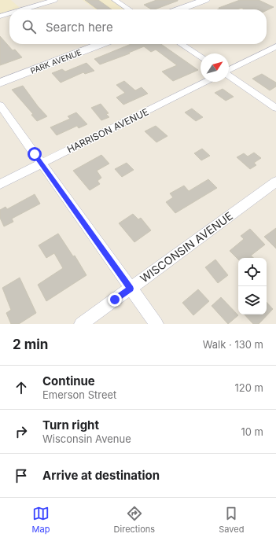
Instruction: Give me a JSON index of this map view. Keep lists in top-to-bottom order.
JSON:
{
  "streets": {
    "street": ["PARK AVENUE", "HARRISON AVENUE", "WISCONSIN AVENUE"]
  },
  "north": "top right",
  "page": {
    "search": "Search here",
    "heading": ["2 min", "Walk · 130 m"],
    "list": [
      ["Continue", "Emerson Street", "120 m"],
      ["Turn right", "Wisconsin Avenue", "10 m"],
      "Arrive at destination"
    ],
    "nav": ["Map", "Directions", "Saved"]
  }
}
